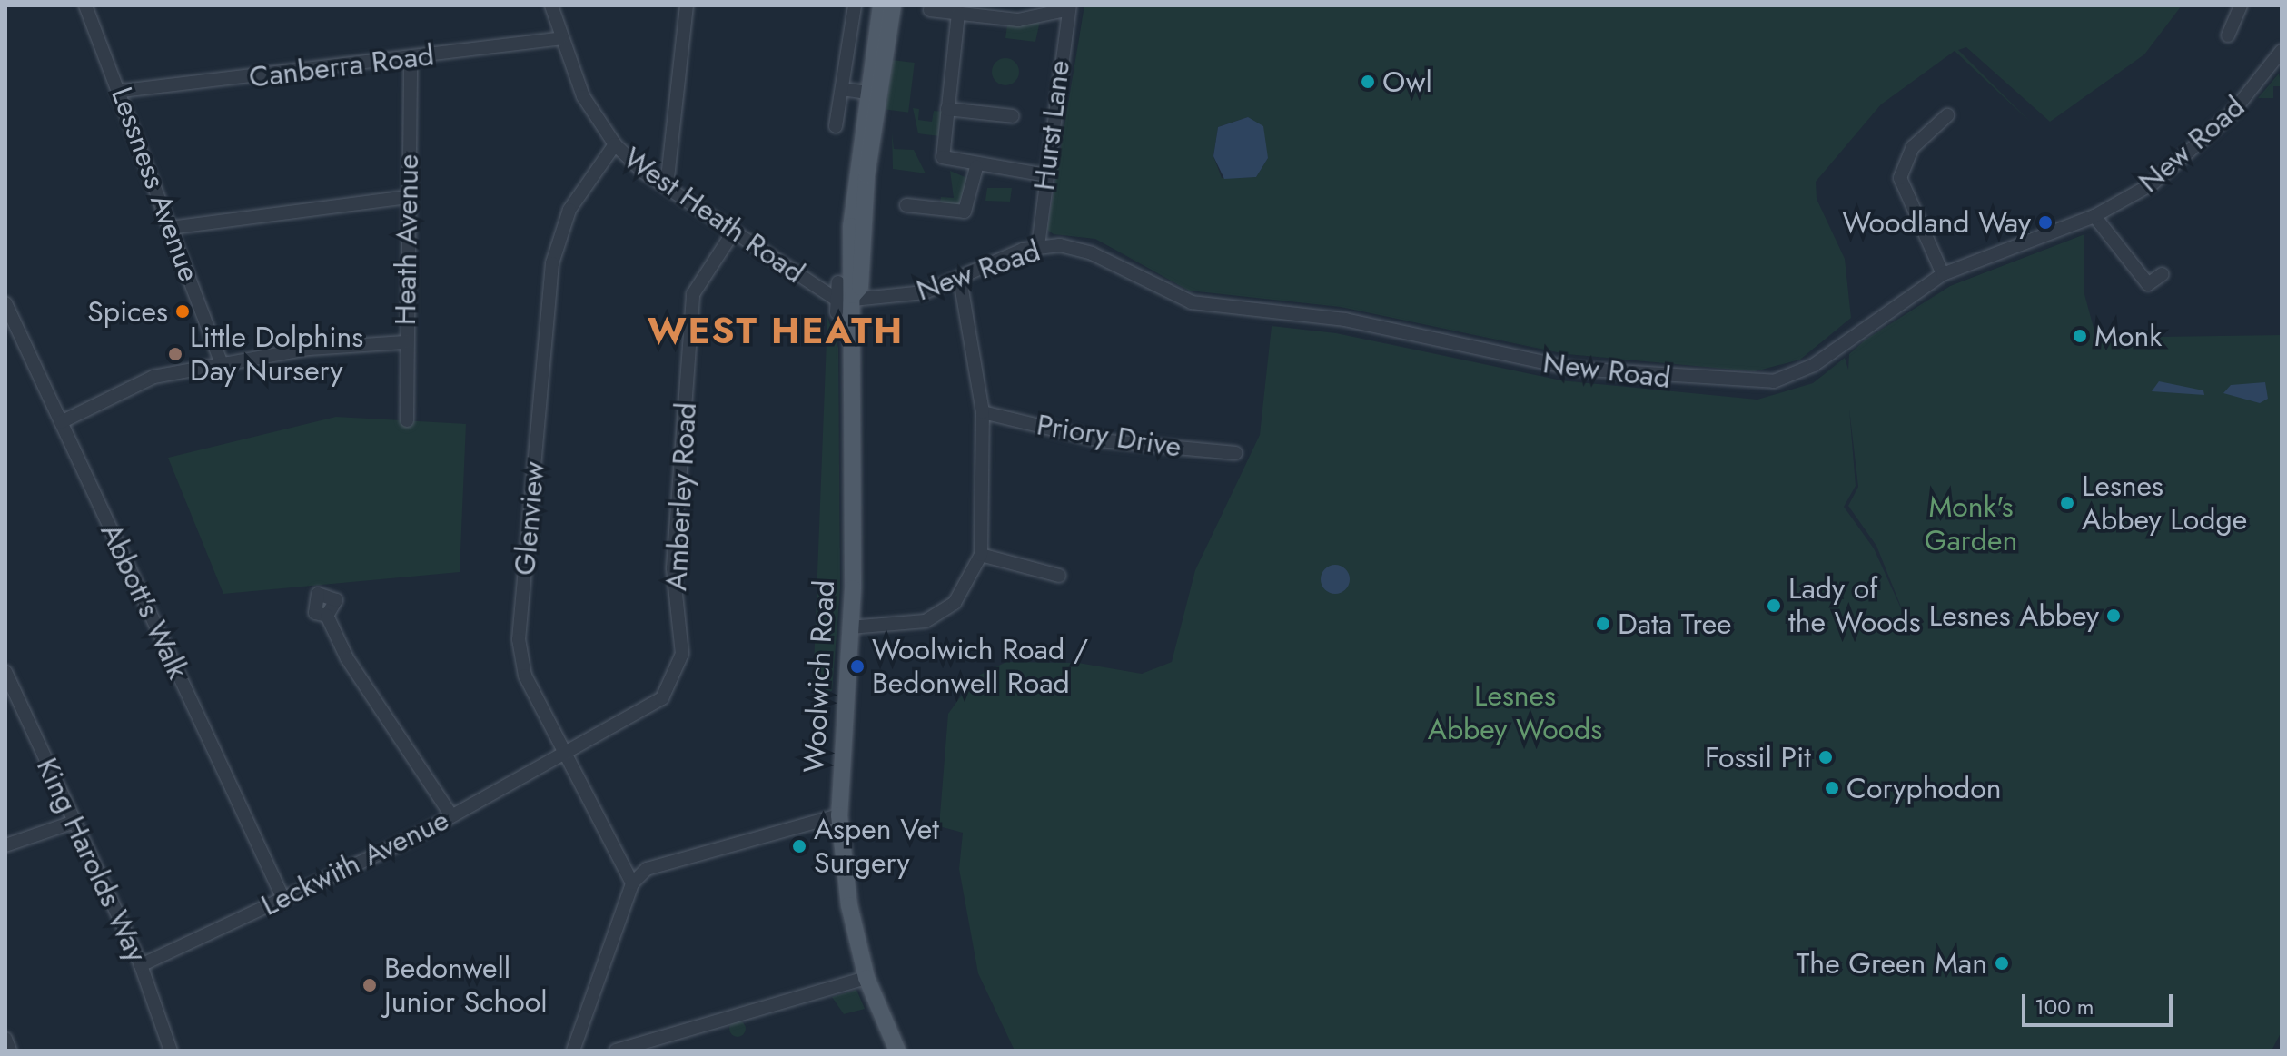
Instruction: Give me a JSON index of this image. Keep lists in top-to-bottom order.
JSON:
{
  "streets": {
    "main road": ["Woolwich Road"],
    "street": [
      "Canberra Road",
      "Hurst Lane",
      "New Road",
      "Lessness Avenue",
      "West Heath Road",
      "Heath Avenue",
      "Priory Drive",
      "Amberley Road",
      "Glenview",
      "Abbott's Walk",
      "King Harolds Way",
      "Leckwith Avenue"
    ]
  },
  "crossings": [
    ["Canberra Road", "Lessness Avenue"],
    ["Canberra Road", "West Heath Road"],
    ["Canberra Road", "Heath Avenue"],
    ["Hurst Lane", "New Road"],
    ["New Road", "Woolwich Road"],
    ["West Heath Road", "Amberley Road"],
    ["West Heath Road", "Glenview"],
    ["Amberley Road", "Glenview"],
    ["Amberley Road", "Leckwith Avenue"],
    ["Glenview", "Leckwith Avenue"],
    ["Abbott's Walk", "Leckwith Avenue"],
    ["King Harolds Way", "Leckwith Avenue"]
  ],
  "districts": ["WEST HEATH"],
  "parks": ["Monk's Garden", "Lesnes Abbey Woods"],
  "places": [
    "Owl",
    "Woodland Way",
    "Spices",
    "Monk",
    "Little Dolphins Day Nursery",
    "Lesnes Abbey Lodge",
    "Lady of the Woods",
    "Lesnes Abbey",
    "Data Tree",
    "Woolwich Road / Bedonwell Road",
    "Fossil Pit",
    "Coryphodon",
    "Aspen Vet Surgery",
    "The Green Man",
    "Bedonwell Junior School"
  ],
  "scale_bar": "100 m"
}
